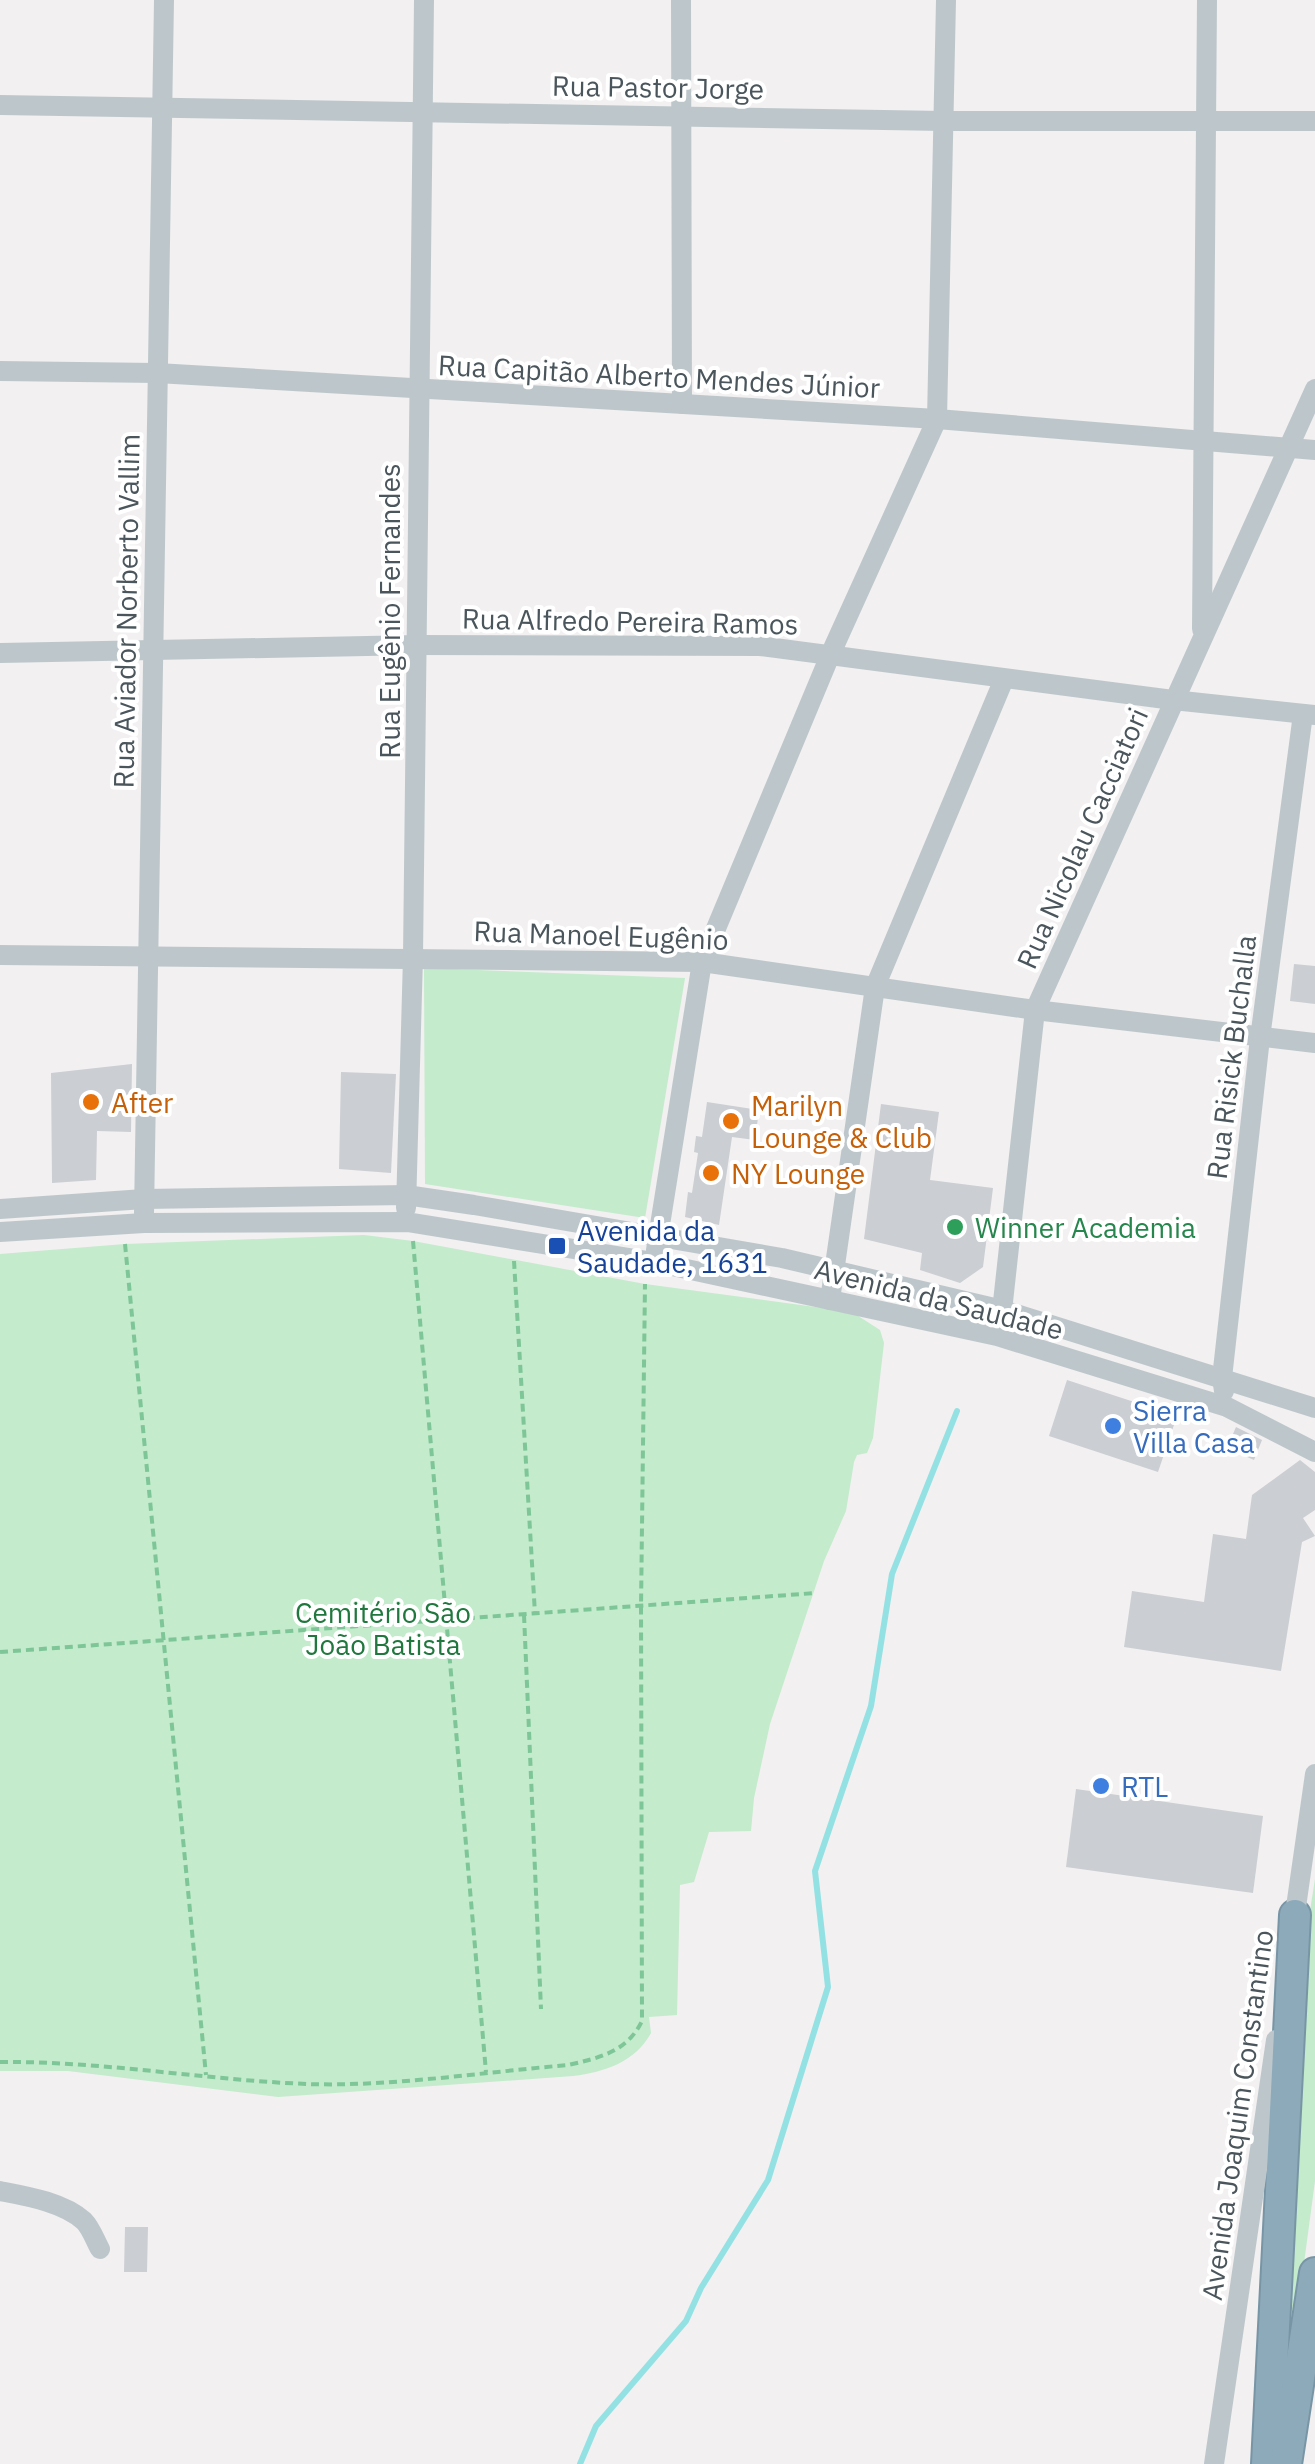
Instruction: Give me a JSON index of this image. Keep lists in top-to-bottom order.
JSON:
{
  "streets": {
    "street": [
      "Rua Pastor Jorge",
      "Rua Capitão Alberto Mendes Júnior",
      "Rua Aviador Norberto Vallim",
      "Rua Eugênio Fernandes",
      "Rua Alfredo Pereira Ramos",
      "Rua Nicolau Cacciatori",
      "Rua Manoel Eugênio",
      "Rua Risick Buchalla",
      "Avenida da Saudade",
      "Avenida Joaquim Constantino"
    ]
  },
  "crossings": [
    ["Rua Pastor Jorge", "Rua Aviador Norberto Vallim"],
    ["Rua Pastor Jorge", "Rua Eugênio Fernandes"],
    ["Rua Capitão Alberto Mendes Júnior", "Rua Aviador Norberto Vallim"],
    ["Rua Capitão Alberto Mendes Júnior", "Rua Eugênio Fernandes"],
    ["Rua Capitão Alberto Mendes Júnior", "Rua Nicolau Cacciatori"],
    ["Rua Aviador Norberto Vallim", "Rua Alfredo Pereira Ramos"],
    ["Rua Aviador Norberto Vallim", "Rua Manoel Eugênio"],
    ["Rua Aviador Norberto Vallim", "Avenida da Saudade"],
    ["Rua Eugênio Fernandes", "Rua Alfredo Pereira Ramos"],
    ["Rua Eugênio Fernandes", "Rua Manoel Eugênio"],
    ["Rua Eugênio Fernandes", "Avenida da Saudade"],
    ["Rua Alfredo Pereira Ramos", "Rua Nicolau Cacciatori"],
    ["Rua Alfredo Pereira Ramos", "Rua Risick Buchalla"],
    ["Rua Nicolau Cacciatori", "Rua Manoel Eugênio"],
    ["Rua Nicolau Cacciatori", "Avenida da Saudade"],
    ["Rua Manoel Eugênio", "Rua Risick Buchalla"],
    ["Rua Risick Buchalla", "Avenida da Saudade"]
  ],
  "parks": ["Cemitério São João Batista"],
  "places": {
    "other": [
      "After",
      "Marilyn Lounge & Club",
      "NY Lounge",
      "Winner Academia",
      "Sierra Villa Casa",
      "RTL"
    ],
    "transit": ["Avenida da Saudade, 1631"]
  }
}
